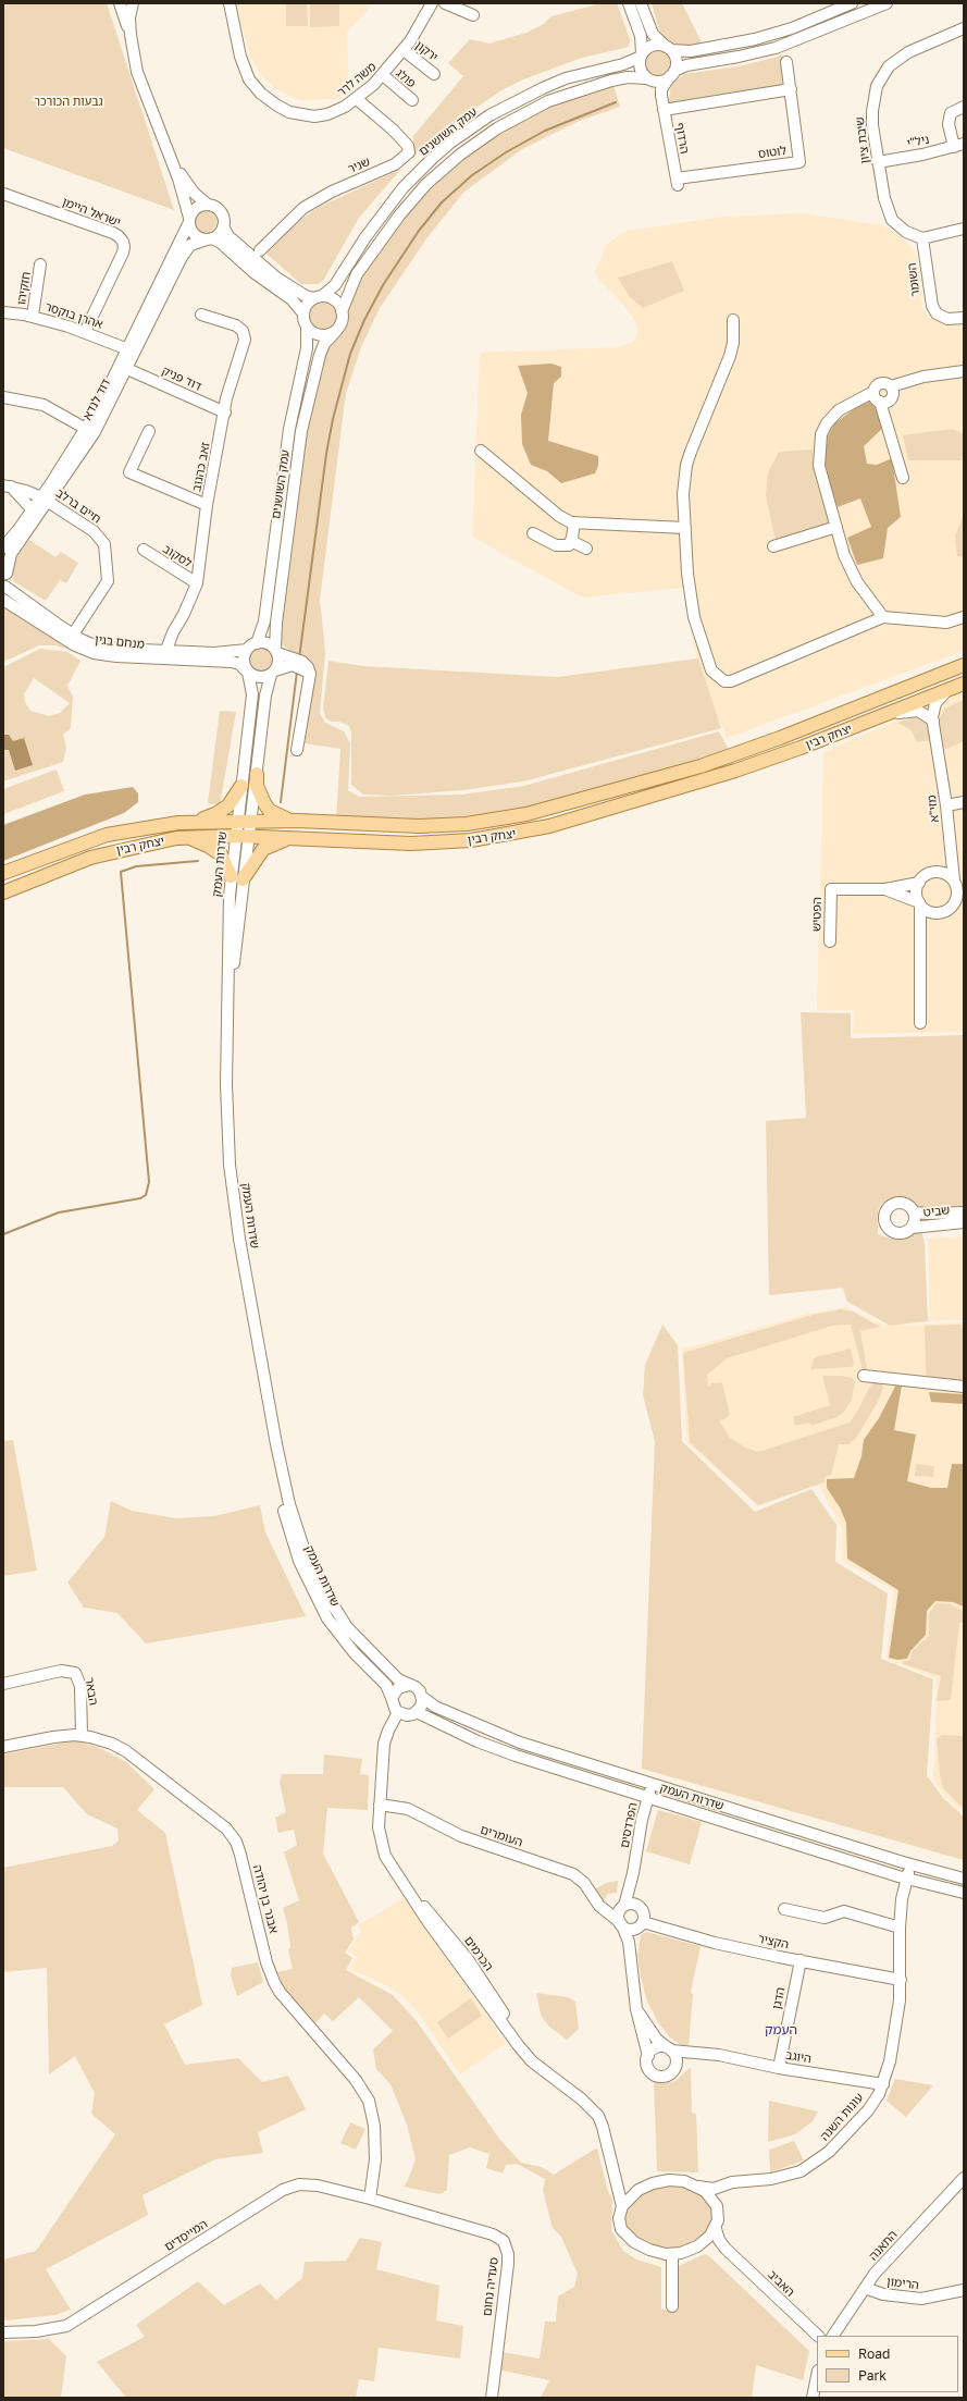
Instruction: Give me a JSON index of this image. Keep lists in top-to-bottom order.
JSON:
{
  "streets": {
    "main road": ["יצחק רבין"],
    "street": [
      "ירקון",
      "פולג",
      "משה לרר",
      "עמק השושנים",
      "הרדוף",
      "שיבת ציון",
      "ניל\"י",
      "לוטוס",
      "שניר",
      "ישראל היימן",
      "השומר",
      "חזקיהו",
      "אהרן בוקסר",
      "דוד פניק",
      "דוד לנדא",
      "זאב כהנוב",
      "חיים ברלב",
      "לסקוב",
      "מנחם בגין",
      "מזי\"א",
      "שדרות העמק",
      "הפטיש",
      "שביט",
      "הבאר",
      "הפרדסים",
      "העומרים",
      "אבנר בן יהודה",
      "הקציר",
      "הכרמים",
      "הדגן",
      "היוגב",
      "עונות השנה",
      "המייסדים",
      "התאנה",
      "האביב",
      "הרימון",
      "סעדיה נחום"
    ]
  },
  "crossings": [
    ["ירקון", "משה לרר"],
    ["פולג", "משה לרר"],
    ["משה לרר", "שניר"],
    ["עמק השושנים", "הרדוף"],
    ["עמק השושנים", "מנחם בגין"],
    ["הרדוף", "לוטוס"],
    ["שיבת ציון", "ניל\"י"],
    ["שיבת ציון", "השומר"],
    ["ישראל היימן", "אהרן בוקסר"],
    ["חזקיהו", "אהרן בוקסר"],
    ["אהרן בוקסר", "דוד לנדא"],
    ["דוד פניק", "דוד לנדא"],
    ["דוד פניק", "זאב כהנוב"],
    ["דוד לנדא", "חיים ברלב"],
    ["דוד לנדא", "מנחם בגין"],
    ["זאב כהנוב", "לסקוב"],
    ["זאב כהנוב", "מנחם בגין"],
    ["חיים ברלב", "מנחם בגין"],
    ["יצחק רבין", "מזי\"א"],
    ["יצחק רבין", "שדרות העמק"],
    ["מזי\"א", "הפטיש"],
    ["שדרות העמק", "הפרדסים"],
    ["שדרות העמק", "הכרמים"],
    ["שדרות העמק", "עונות השנה"],
    ["הבאר", "אבנר בן יהודה"],
    ["הפרדסים", "העומרים"],
    ["הפרדסים", "הקציר"],
    ["העומרים", "הקציר"],
    ["העומרים", "הכרמים"],
    ["אבנר בן יהודה", "המייסדים"],
    ["אבנר בן יהודה", "סעדיה נחום"],
    ["הקציר", "הדגן"],
    ["הקציר", "עונות השנה"],
    ["הכרמים", "עונות השנה"],
    ["הכרמים", "האביב"],
    ["הדגן", "היוגב"],
    ["היוגב", "עונות השנה"],
    ["עונות השנה", "האביב"],
    ["המייסדים", "סעדיה נחום"],
    ["התאנה", "הרימון"]
  ],
  "districts": ["העמק"],
  "parks": ["גבעות הכורכר"],
  "legend": ["Road", "Park"]
}
